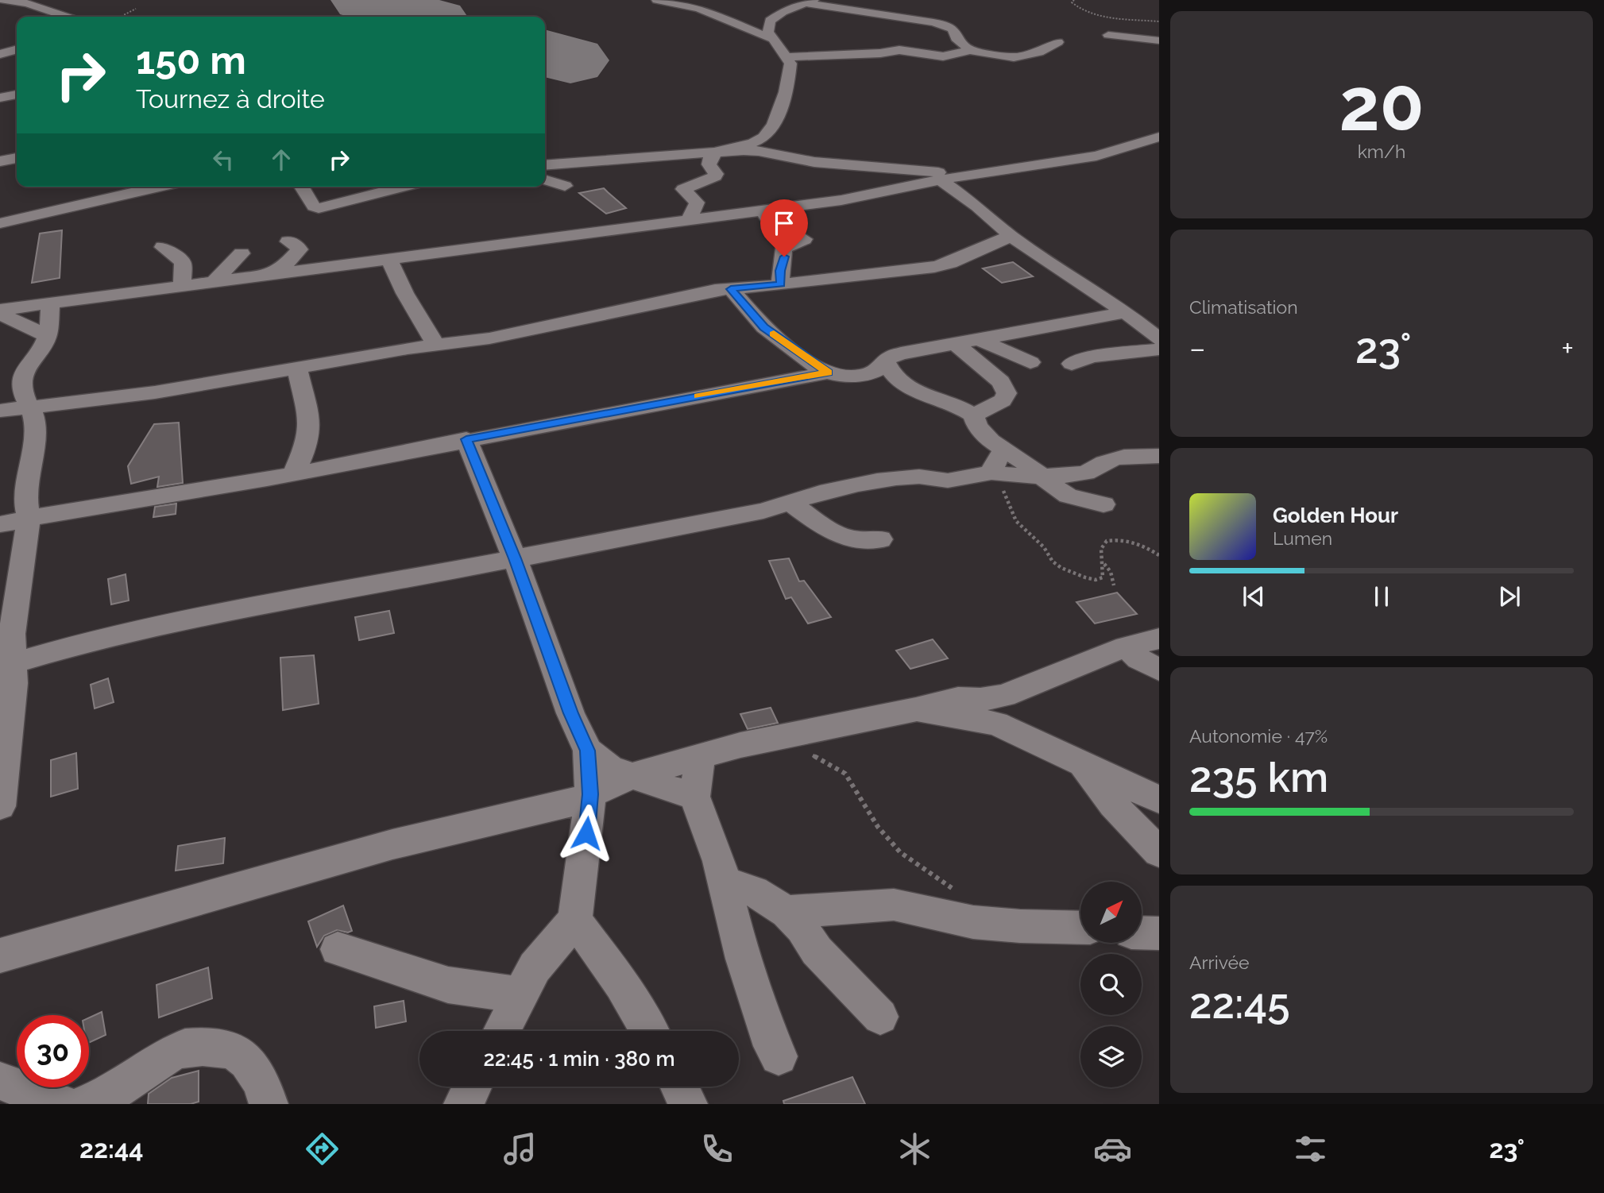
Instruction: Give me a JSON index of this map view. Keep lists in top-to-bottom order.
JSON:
{
  "north": "top right",
  "page": {
    "tile": [
      ["20", "km/h"],
      "Climatisation",
      ["Autonomie · 47%", "235 km"],
      ["Arrivée", "22:45"]
    ],
    "turn": ["150 m", "Tournez à droite"],
    "heat": ["−", "23°", "+"],
    "song": ["Golden Hour", "Lumen"],
    "limit": "30",
    "trip": "22:45 · 1 min · 380 m",
    "tabs": ["22:44", "23°"]
  }
}
